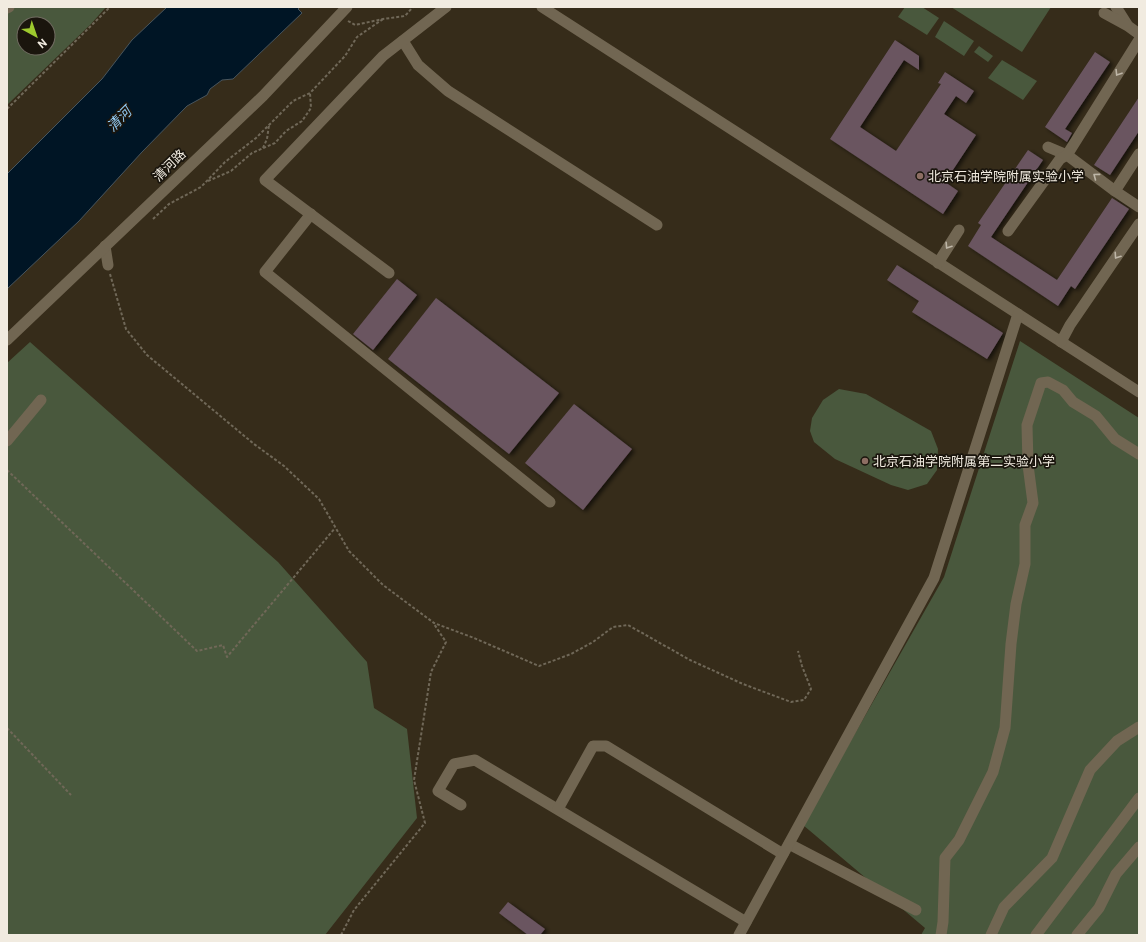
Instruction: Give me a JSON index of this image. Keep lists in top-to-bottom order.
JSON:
{
  "streets": {
    "street": ["清河路"]
  },
  "water": ["清河"],
  "places": ["北京石油学院附属实验小学", "北京石油学院附属第二实验小学"],
  "north": "bottom right"
}
